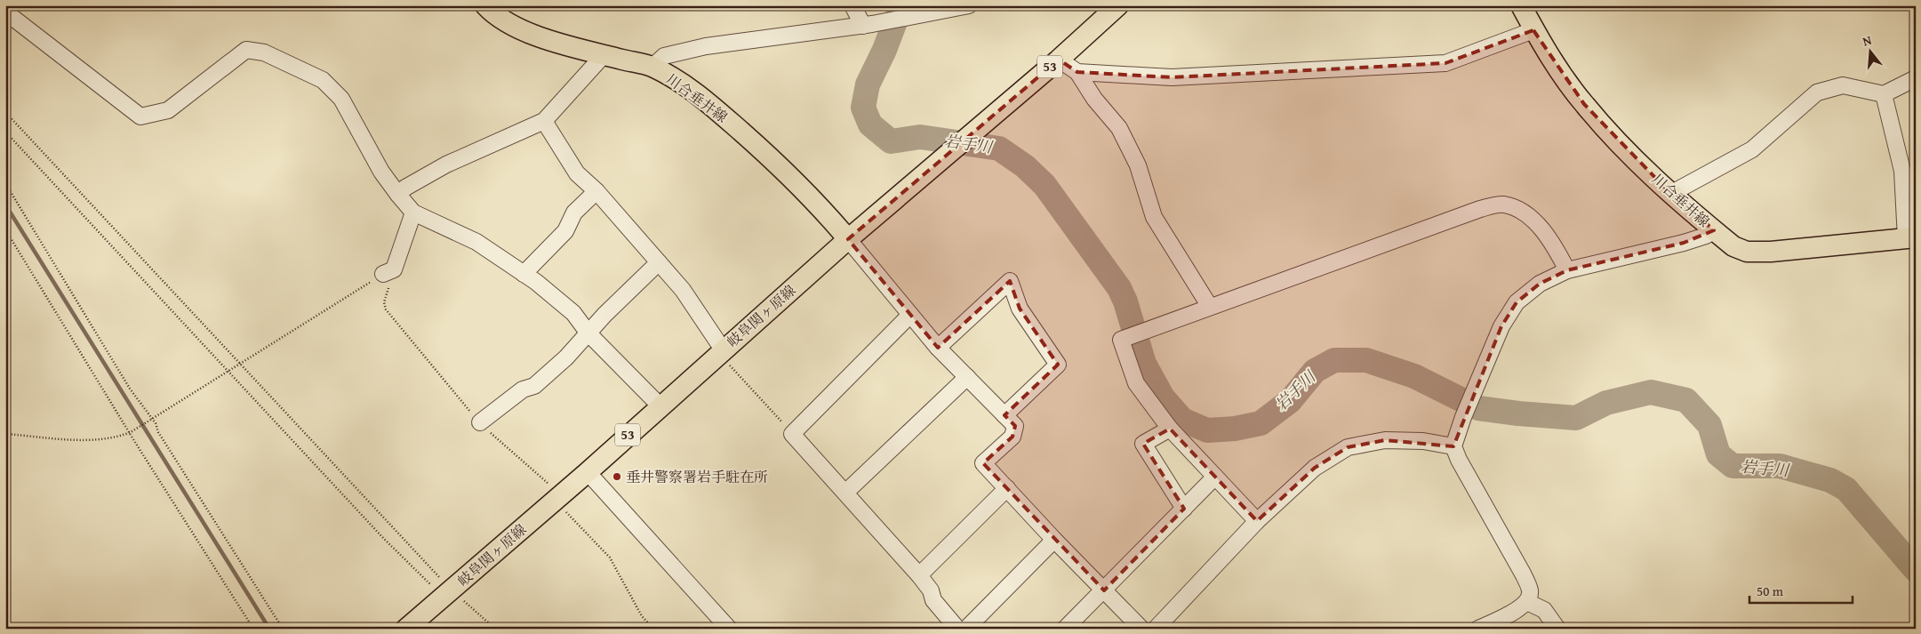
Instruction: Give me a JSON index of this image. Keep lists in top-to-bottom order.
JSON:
{
  "streets": {
    "main road": ["53", "川合垂井線", "岐阜関ヶ原線"]
  },
  "crossings": [
    ["川合垂井線", "岐阜関ヶ原線"]
  ],
  "water": ["岩手川"],
  "places": ["垂井警察署岩手駐在所"],
  "scale_bar": "50 m",
  "north": "top"
}
